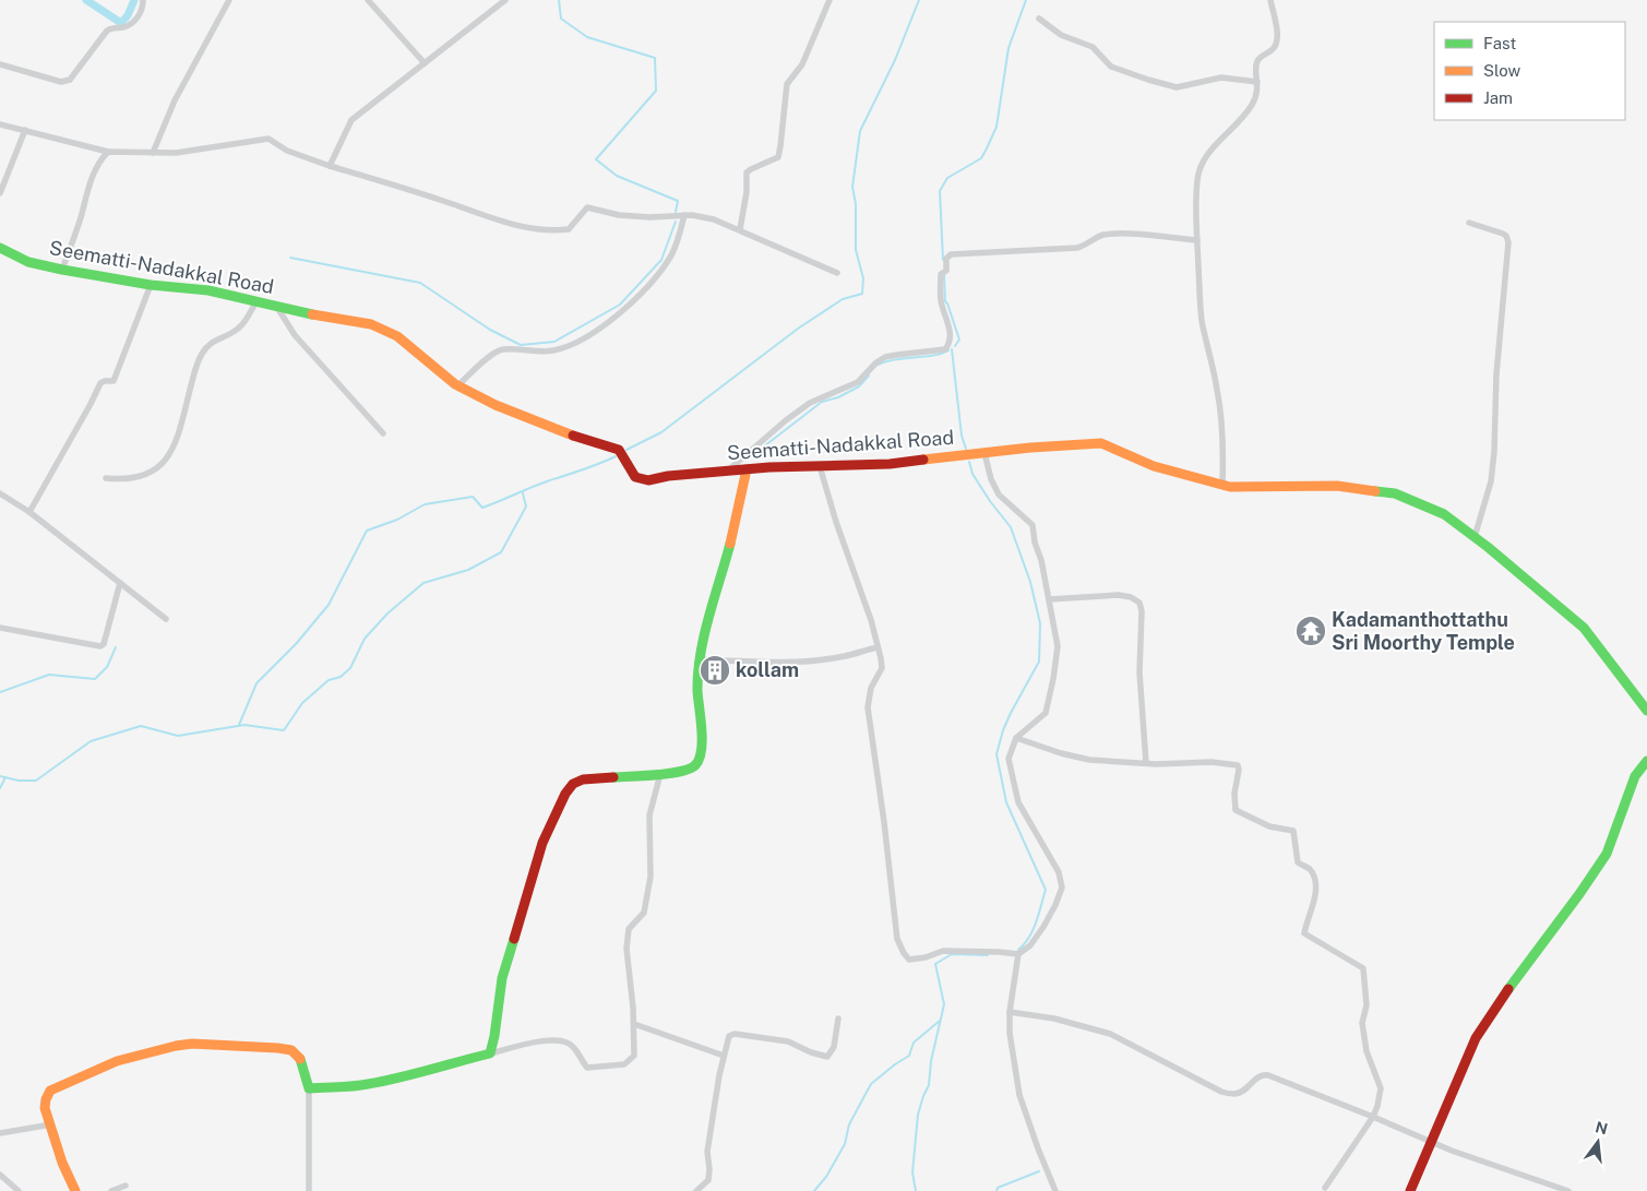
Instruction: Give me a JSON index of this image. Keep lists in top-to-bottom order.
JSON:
{
  "streets": {
    "street": ["Seematti-Nadakkal Road"]
  },
  "places": {
    "temple": ["Kadamanthottathu Sri Moorthy Temple"],
    "building": ["kollam"]
  },
  "legend": ["Fast", "Slow", "Jam"],
  "north": "top"
}
